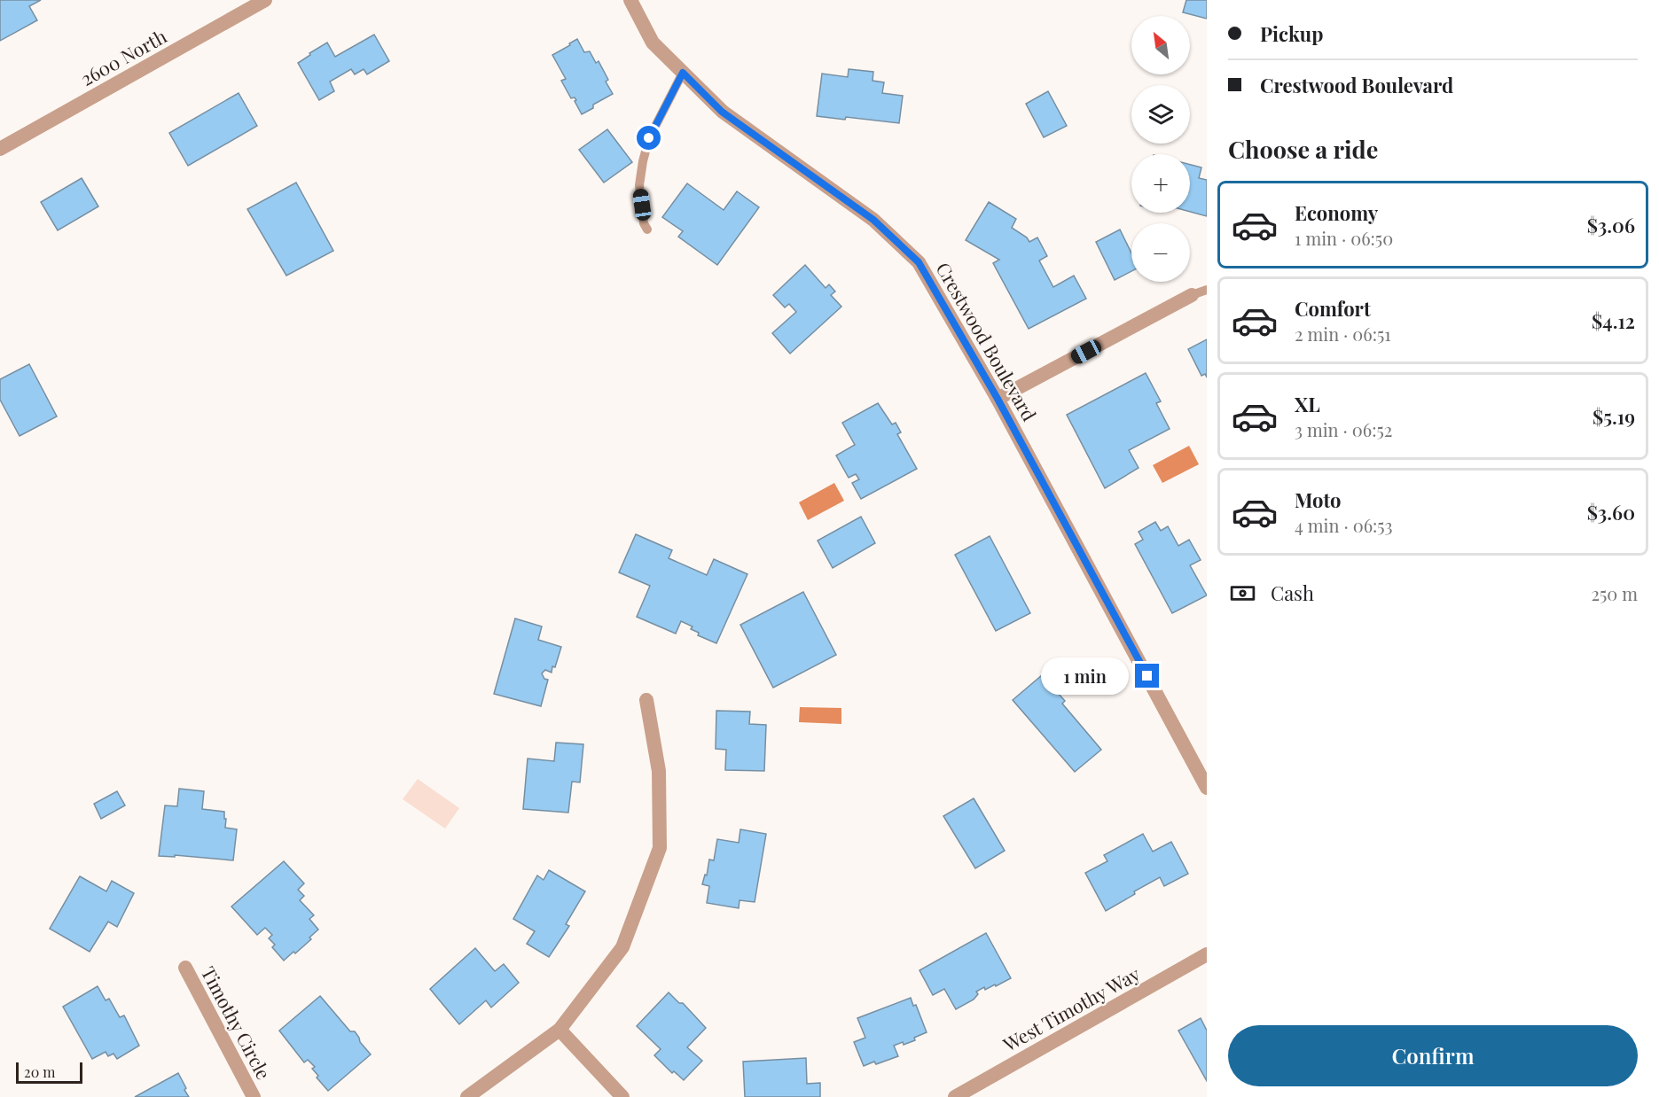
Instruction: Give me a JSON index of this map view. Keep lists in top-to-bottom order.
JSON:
{
  "streets": {
    "street": [
      "2600 North",
      "Crestwood Boulevard",
      "West Timothy Way",
      "Timothy Circle"
    ]
  },
  "scale_bar": "20 m",
  "north": "top left",
  "page": {
    "banner": ["Pickup", "Crestwood Boulevard"],
    "map_buttons": ["+", "−"],
    "heading": "Choose a ride",
    "list": [
      {
        "name": "Economy",
        "note": "1 min · 06:50",
        "value": "$3.06"
      },
      {
        "name": "Comfort",
        "note": "2 min · 06:51",
        "value": "$4.12"
      },
      {
        "name": "XL",
        "note": "3 min · 06:52",
        "value": "$5.19"
      },
      {
        "name": "Moto",
        "note": "4 min · 06:53",
        "value": "$3.60"
      }
    ],
    "pay": ["Cash", "250 m"],
    "bubble": "1 min",
    "buttons": "Confirm",
    "scale": "20 m"
  }
}
